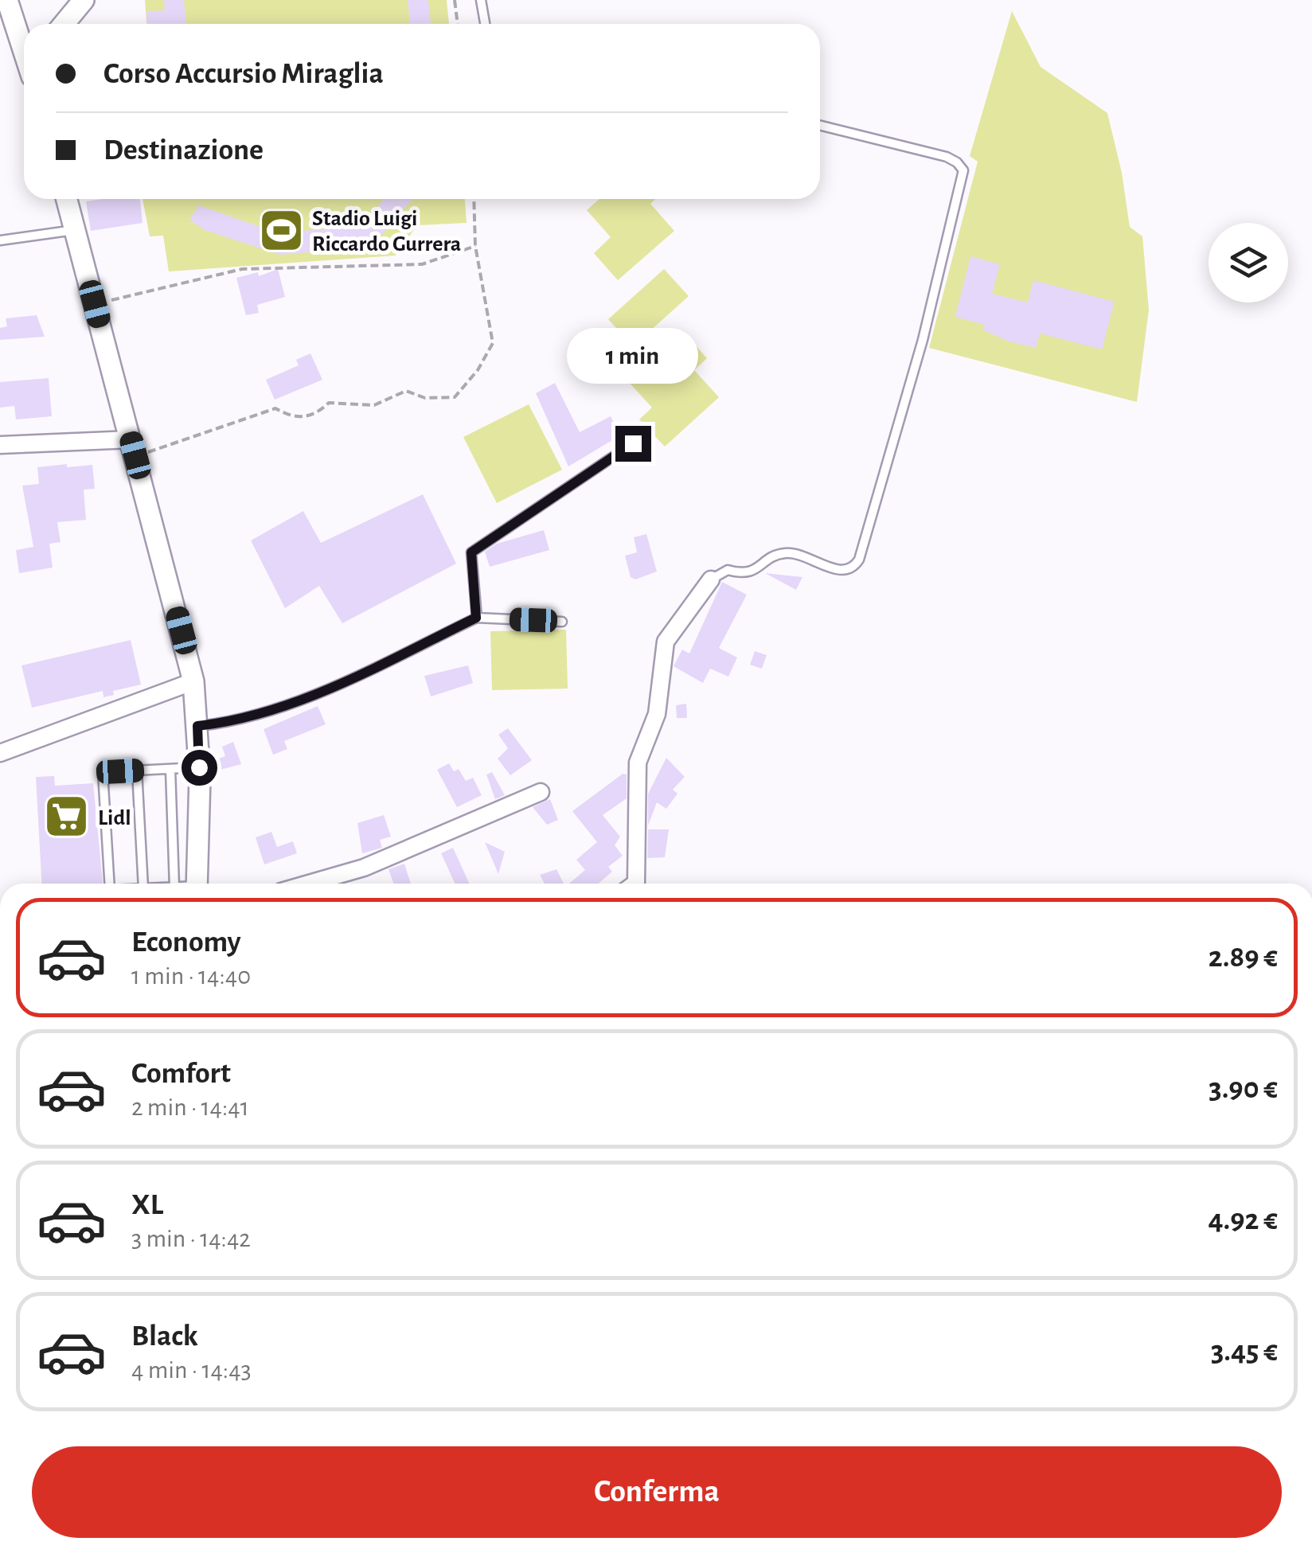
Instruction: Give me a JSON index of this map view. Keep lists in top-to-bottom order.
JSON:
{
  "places": {
    "sports": ["Stadio Luigi Riccardo Gurrera"],
    "supermarket": ["Lidl"]
  },
  "page": {
    "banner": ["Corso Accursio Miraglia", "Destinazione"],
    "bubble": "1 min",
    "list": [
      {
        "name": "Economy",
        "note": "1 min · 14:40",
        "value": "2.89 €"
      },
      {
        "name": "Comfort",
        "note": "2 min · 14:41",
        "value": "3.90 €"
      },
      {
        "name": "XL",
        "note": "3 min · 14:42",
        "value": "4.92 €"
      },
      {
        "name": "Black",
        "note": "4 min · 14:43",
        "value": "3.45 €"
      }
    ],
    "buttons": "Conferma"
  }
}
